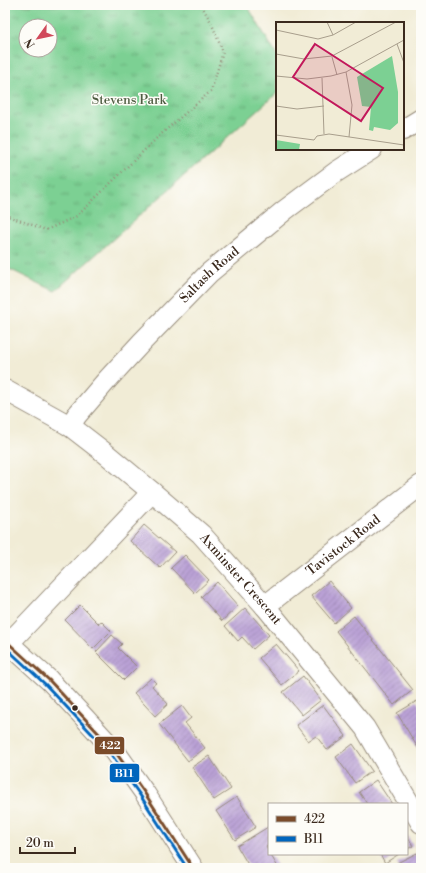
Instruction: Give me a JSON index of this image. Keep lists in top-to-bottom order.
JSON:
{
  "streets": {
    "street": ["Saltash Road", "Tavistock Road", "Axminster Crescent"]
  },
  "crossings": [
    ["Saltash Road", "Axminster Crescent"],
    ["Tavistock Road", "Axminster Crescent"]
  ],
  "parks": ["Stevens Park"],
  "lines": ["transit line 422", "transit line B11"],
  "legend": ["422", "B11"],
  "scale_bar": "20 m",
  "north": "bottom left"
}
